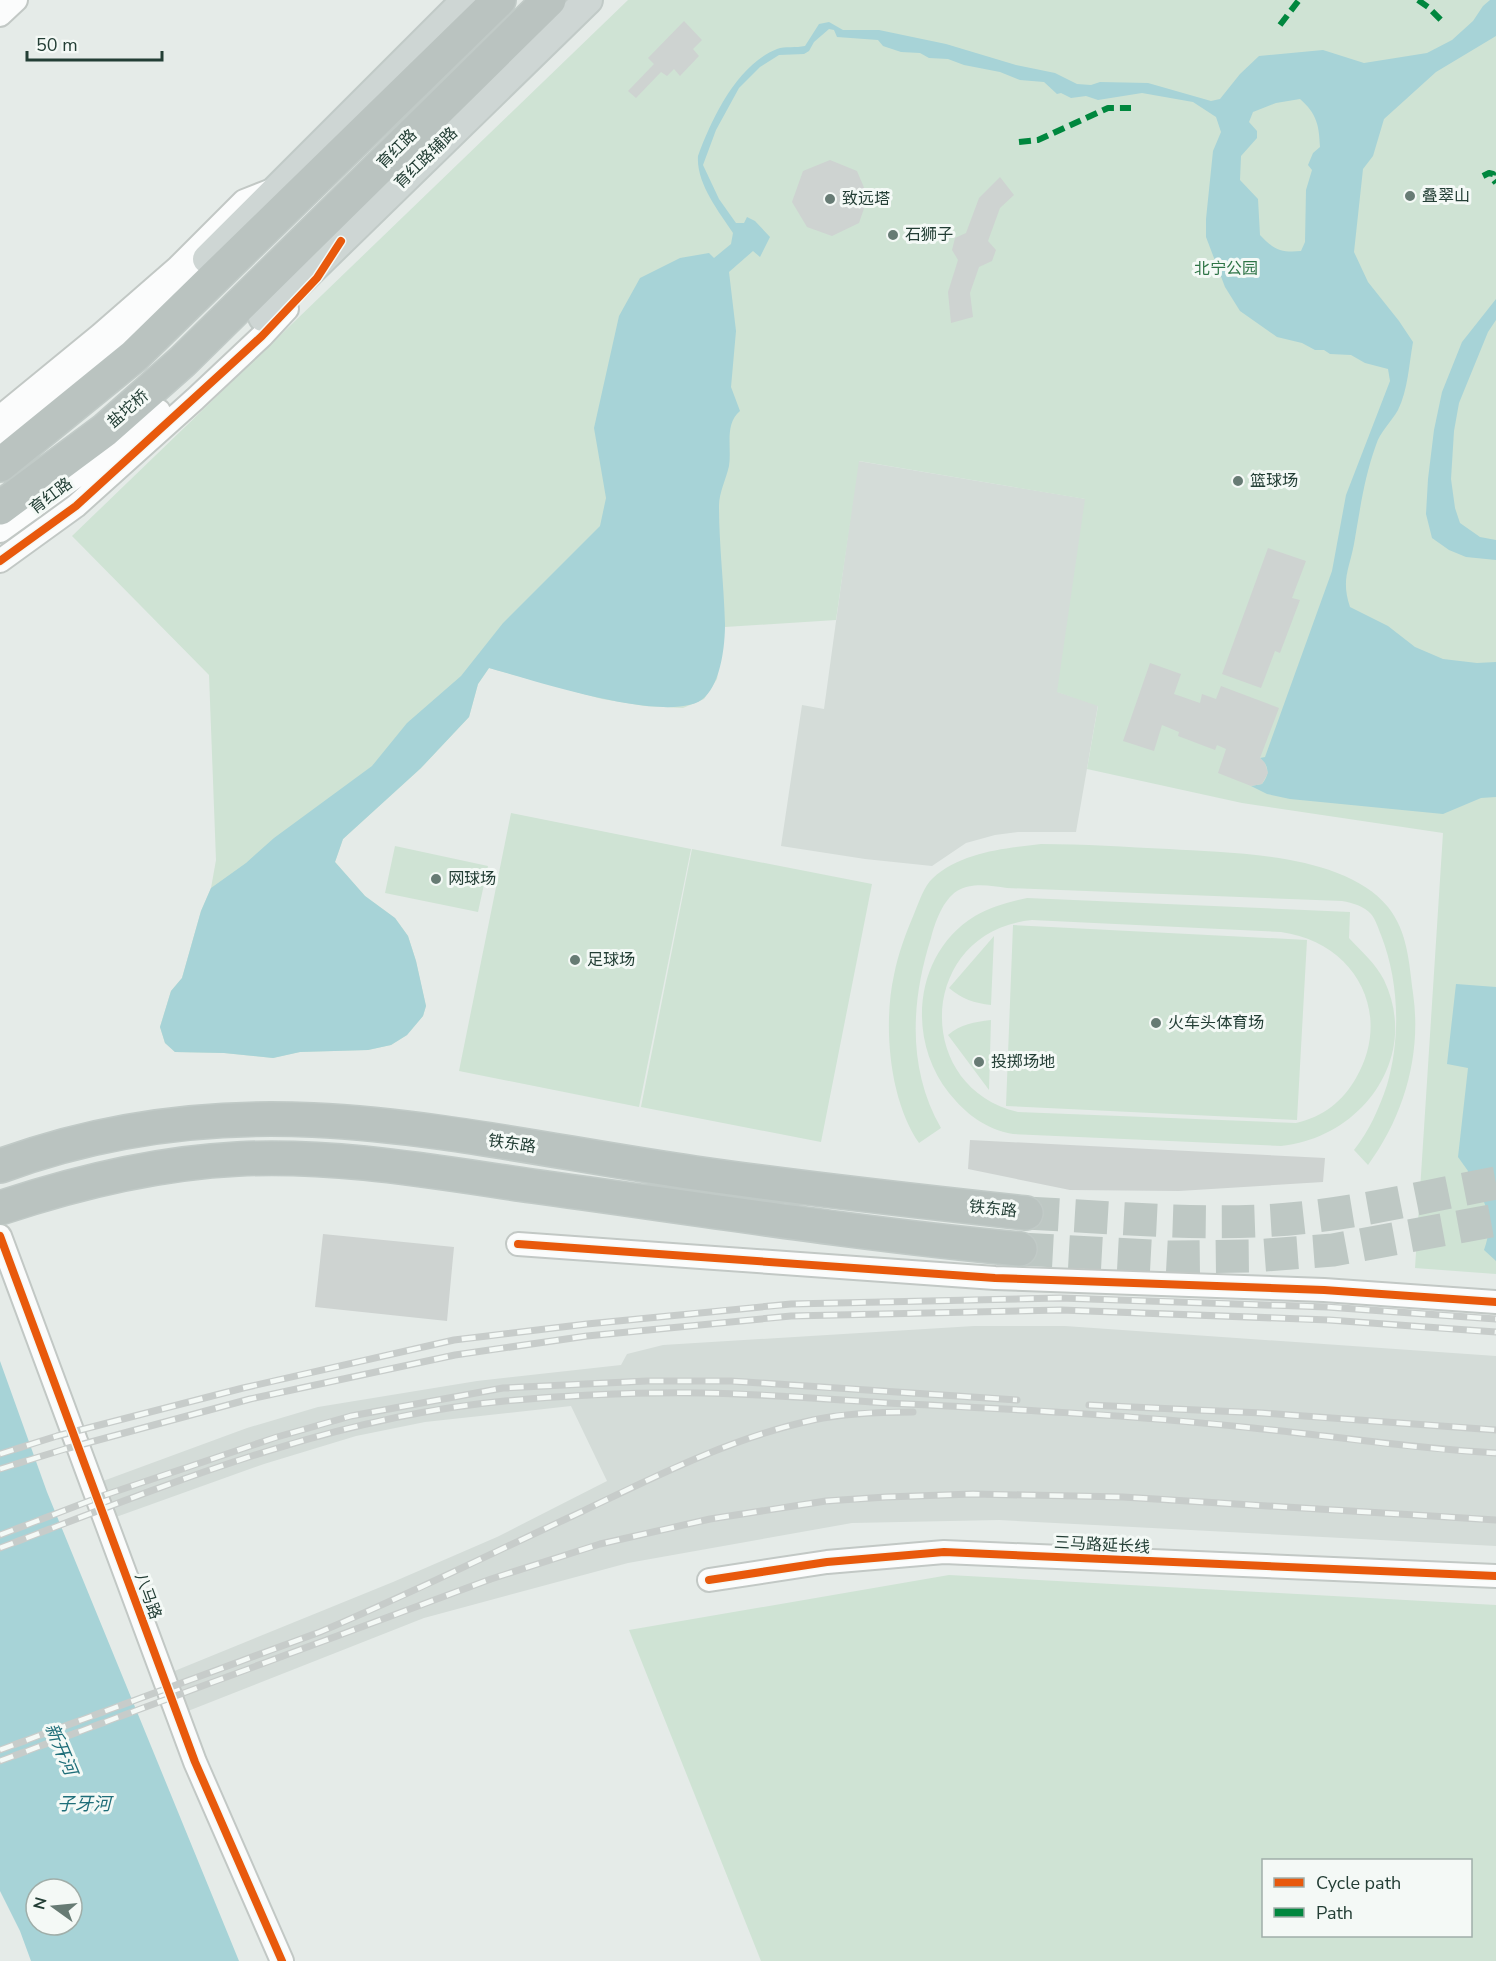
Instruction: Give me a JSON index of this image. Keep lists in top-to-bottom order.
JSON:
{
  "streets": {
    "highway": ["育红路", "盐坨桥", "铁东路"],
    "main road": ["育红路辅路"],
    "street": ["三马路延长线", "八马路"]
  },
  "crossings": [
    ["育红路", "育红路辅路"],
    ["育红路", "盐坨桥"],
    ["育红路辅路", "盐坨桥"]
  ],
  "water": ["新开河", "子牙河"],
  "parks": ["北宁公园"],
  "places": [
    "叠翠山",
    "致远塔",
    "石狮子",
    "篮球场",
    "网球场",
    "足球场",
    "火车头体育场",
    "投掷场地"
  ],
  "legend": ["Cycle path", "Path"],
  "scale_bar": "50 m",
  "north": "left"
}
